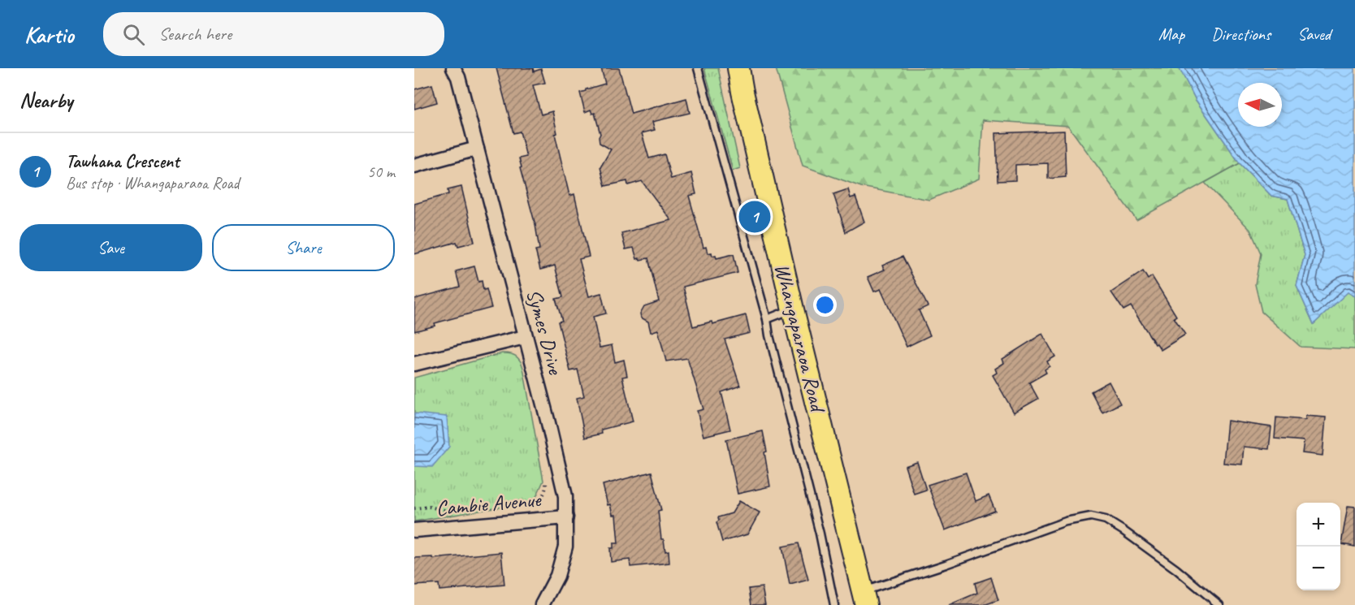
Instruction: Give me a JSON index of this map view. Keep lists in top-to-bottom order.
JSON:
{
  "streets": {
    "main road": ["Whangaparaoa Road"],
    "street": ["Symes Drive", "Cambie Avenue"]
  },
  "crossings": [
    ["Symes Drive", "Cambie Avenue"]
  ],
  "north": "left",
  "page": {
    "header": "Kartio",
    "search": "Search here",
    "nav": ["Map", "Directions", "Saved"],
    "heading": "Nearby",
    "list": [
      {
        "mark": "1",
        "name": "Tawhana Crescent",
        "note": "Bus stop · Whangaparaoa Road",
        "value": "50 m"
      }
    ],
    "pins": "1",
    "buttons": ["Save", "Share"],
    "map_buttons": ["+", "−"]
  }
}
